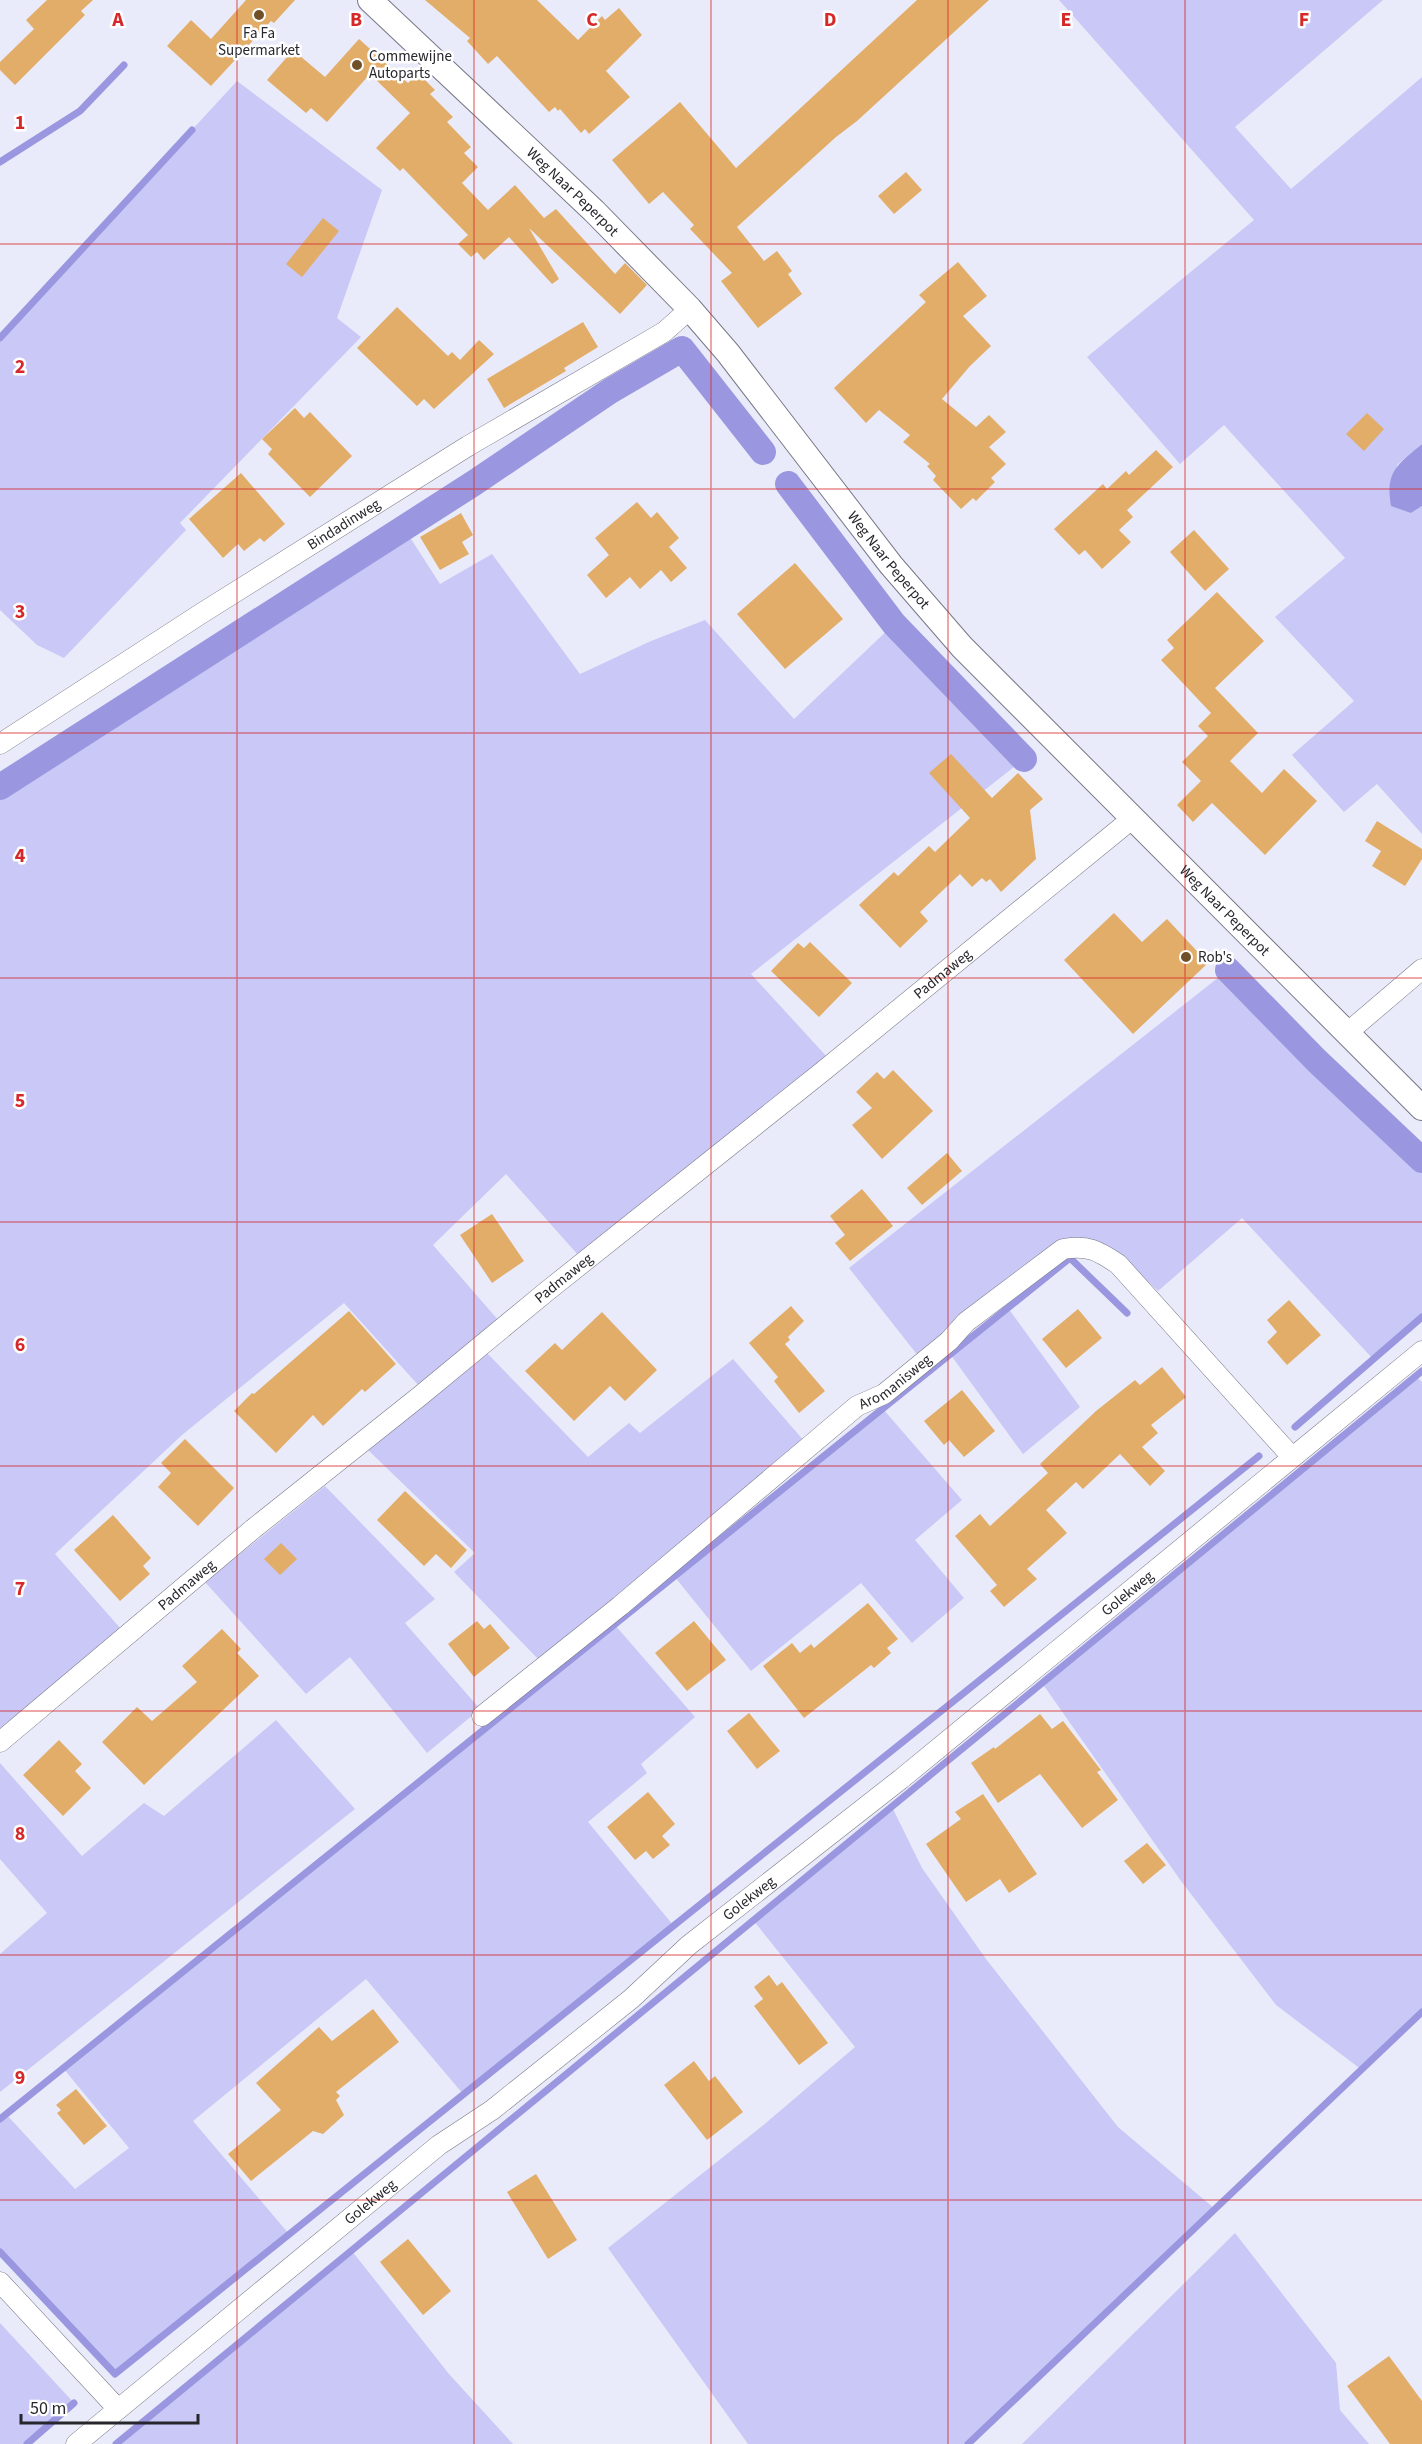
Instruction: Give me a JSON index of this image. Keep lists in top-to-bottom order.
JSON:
{
  "streets": {
    "street": [
      "Weg Naar Peperpot",
      "Bindadinweg",
      "Padmaweg",
      "Aromanisweg",
      "Golekweg"
    ]
  },
  "crossings": [
    ["Weg Naar Peperpot", "Bindadinweg"],
    ["Weg Naar Peperpot", "Padmaweg"],
    ["Aromanisweg", "Golekweg"]
  ],
  "places": ["Fa Fa Supermarket", "Commewijne Autoparts", "Rob's"],
  "scale_bar": "50 m",
  "grid": {
    "columns": [
      "A",
      "B",
      "C",
      "D",
      "E",
      "F"
    ],
    "rows": [
      "1",
      "2",
      "3",
      "4",
      "5",
      "6",
      "7",
      "8",
      "9"
    ]
  }
}
